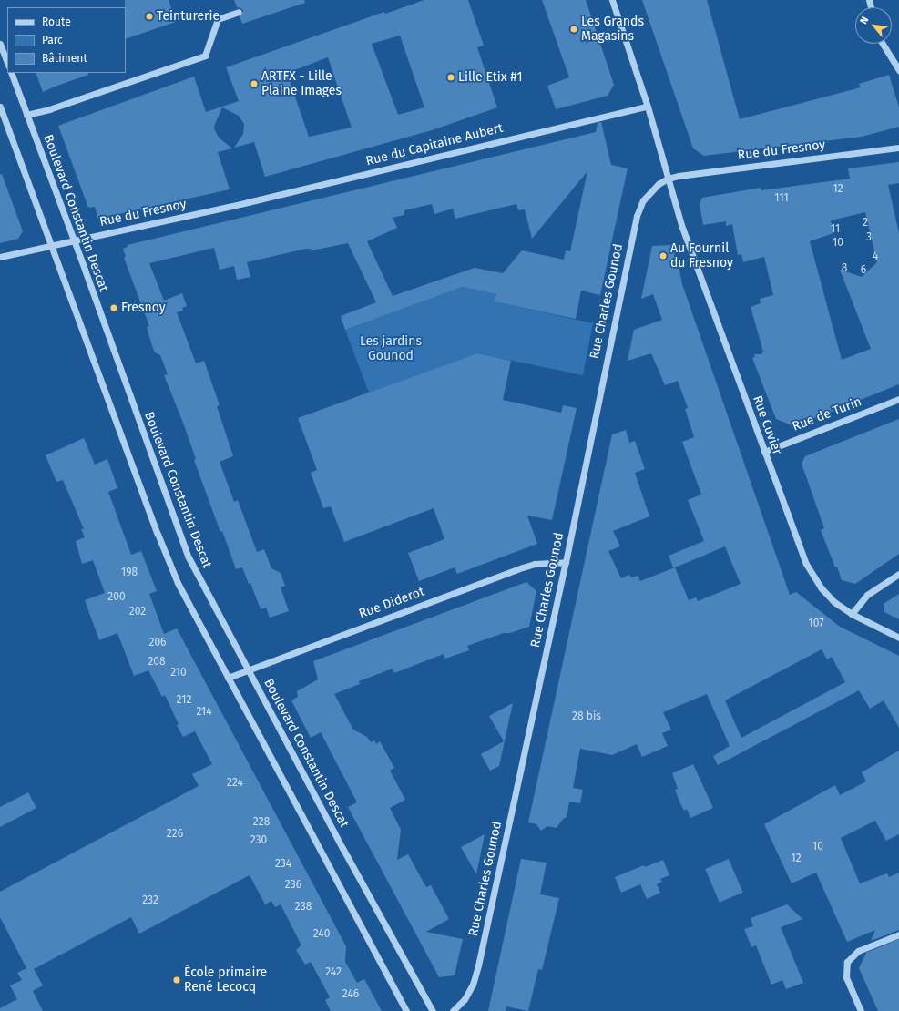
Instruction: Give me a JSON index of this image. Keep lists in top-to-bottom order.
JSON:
{
  "streets": {
    "street": [
      "Rue du Capitaine Aubert",
      "Rue du Fresnoy",
      "Boulevard Constantin Descat",
      "Rue Charles Gounod",
      "Rue de Turin",
      "Rue Cuvier",
      "Rue Diderot"
    ]
  },
  "crossings": [
    ["Rue du Capitaine Aubert", "Rue du Fresnoy"],
    ["Rue du Capitaine Aubert", "Rue Cuvier"],
    ["Rue du Fresnoy", "Boulevard Constantin Descat"],
    ["Rue du Fresnoy", "Rue Charles Gounod"],
    ["Rue du Fresnoy", "Rue Cuvier"],
    ["Boulevard Constantin Descat", "Rue Diderot"],
    ["Rue Charles Gounod", "Rue Cuvier"],
    ["Rue Charles Gounod", "Rue Diderot"],
    ["Rue de Turin", "Rue Cuvier"]
  ],
  "parks": ["Les jardins Gounod"],
  "places": [
    "Teinturerie",
    "Les Grands Magasins",
    "Lille Etix #1",
    "ARTFX - Lille Plaine Images",
    "Au Fournil du Fresnoy",
    "Fresnoy",
    "École primaire René Lecocq"
  ],
  "house_numbers": [
    "12",
    "111",
    "2",
    "11",
    "3",
    "10",
    "4",
    "8",
    "6",
    "198",
    "200",
    "202",
    "107",
    "206",
    "208",
    "210",
    "212",
    "214",
    "28 bis",
    "224",
    "228",
    "226",
    "230",
    "10",
    "12",
    "234",
    "236",
    "232",
    "238",
    "240",
    "242",
    "246"
  ],
  "legend": ["Route", "Parc", "Bâtiment"],
  "north": "top left"
}
